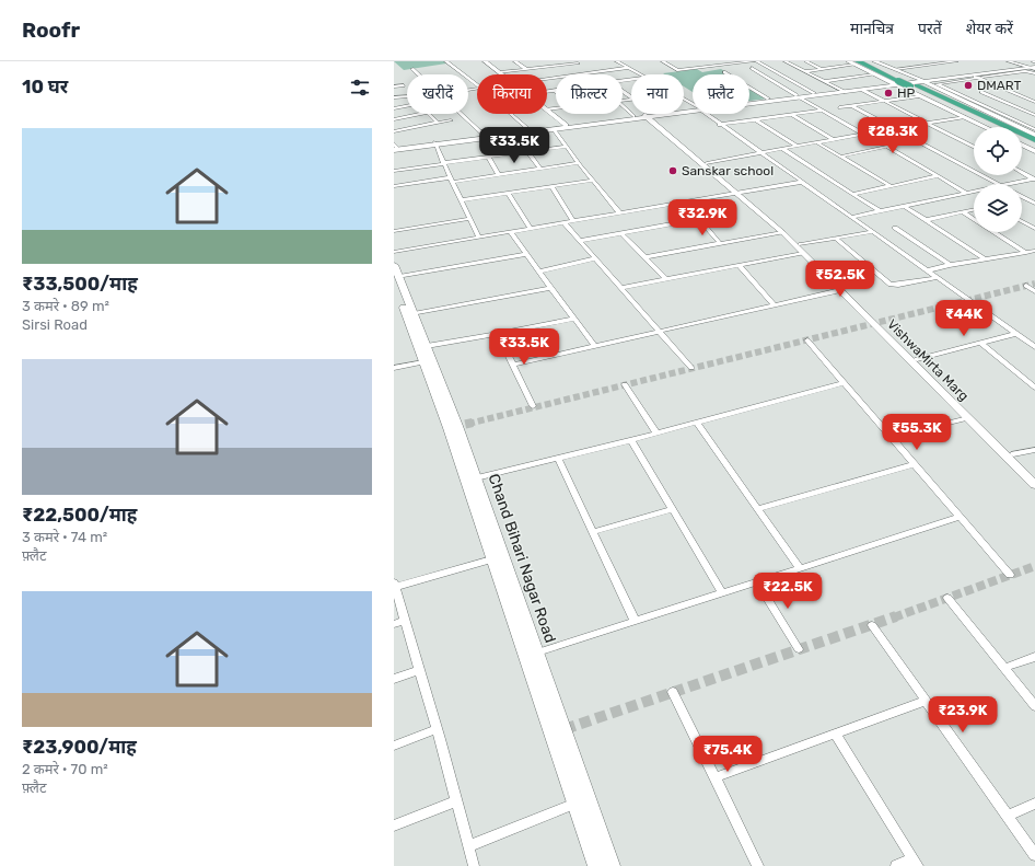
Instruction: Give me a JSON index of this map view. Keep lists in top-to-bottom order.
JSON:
{
  "streets": {
    "street": ["VishwaMirta Marg", "Chand Bihari Nagar Road"]
  },
  "places": ["DMART", "HP", "Sanskar school"],
  "page": {
    "header": "Roofr",
    "nav": ["मानचित्र", "परतें", "शेयर करें"],
    "heading": "10 घर",
    "chip": [
      "खरीदें",
      "किराया",
      "फ़िल्टर",
      "नया",
      "फ़्लैट"
    ],
    "list": [
      {
        "name": "₹33,500/माह",
        "note": "3 कमरे · 89 m² · Sirsi Road"
      },
      {
        "name": "₹22,500/माह",
        "note": "3 कमरे · 74 m² · फ़्लैट"
      },
      {
        "name": "₹23,900/माह",
        "note": "2 कमरे · 70 m² · फ़्लैट"
      }
    ],
    "price": [
      "₹28.3K",
      "₹33.5K",
      "₹32.9K",
      "₹52.5K",
      "₹44K",
      "₹33.5K",
      "₹55.3K",
      "₹22.5K",
      "₹23.9K",
      "₹75.4K"
    ]
  }
}
